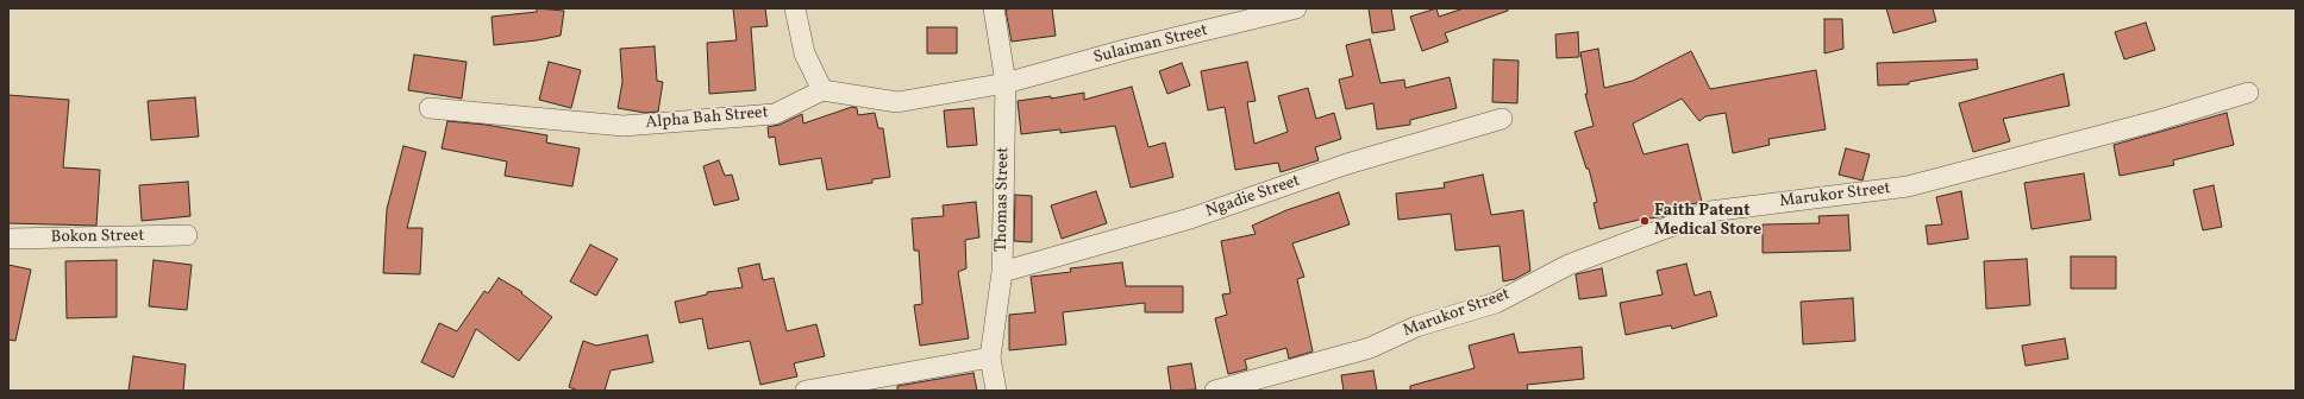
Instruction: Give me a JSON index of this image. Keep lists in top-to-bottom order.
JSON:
{
  "streets": {
    "street": [
      "Sulaiman Street",
      "Alpha Bah Street",
      "Marukor Street",
      "Ngadie Street",
      "Thomas Street",
      "Bokon Street"
    ]
  },
  "crossings": [
    ["Sulaiman Street", "Thomas Street"],
    ["Ngadie Street", "Thomas Street"]
  ],
  "places": ["Faith Patent Medical Store"]
}
